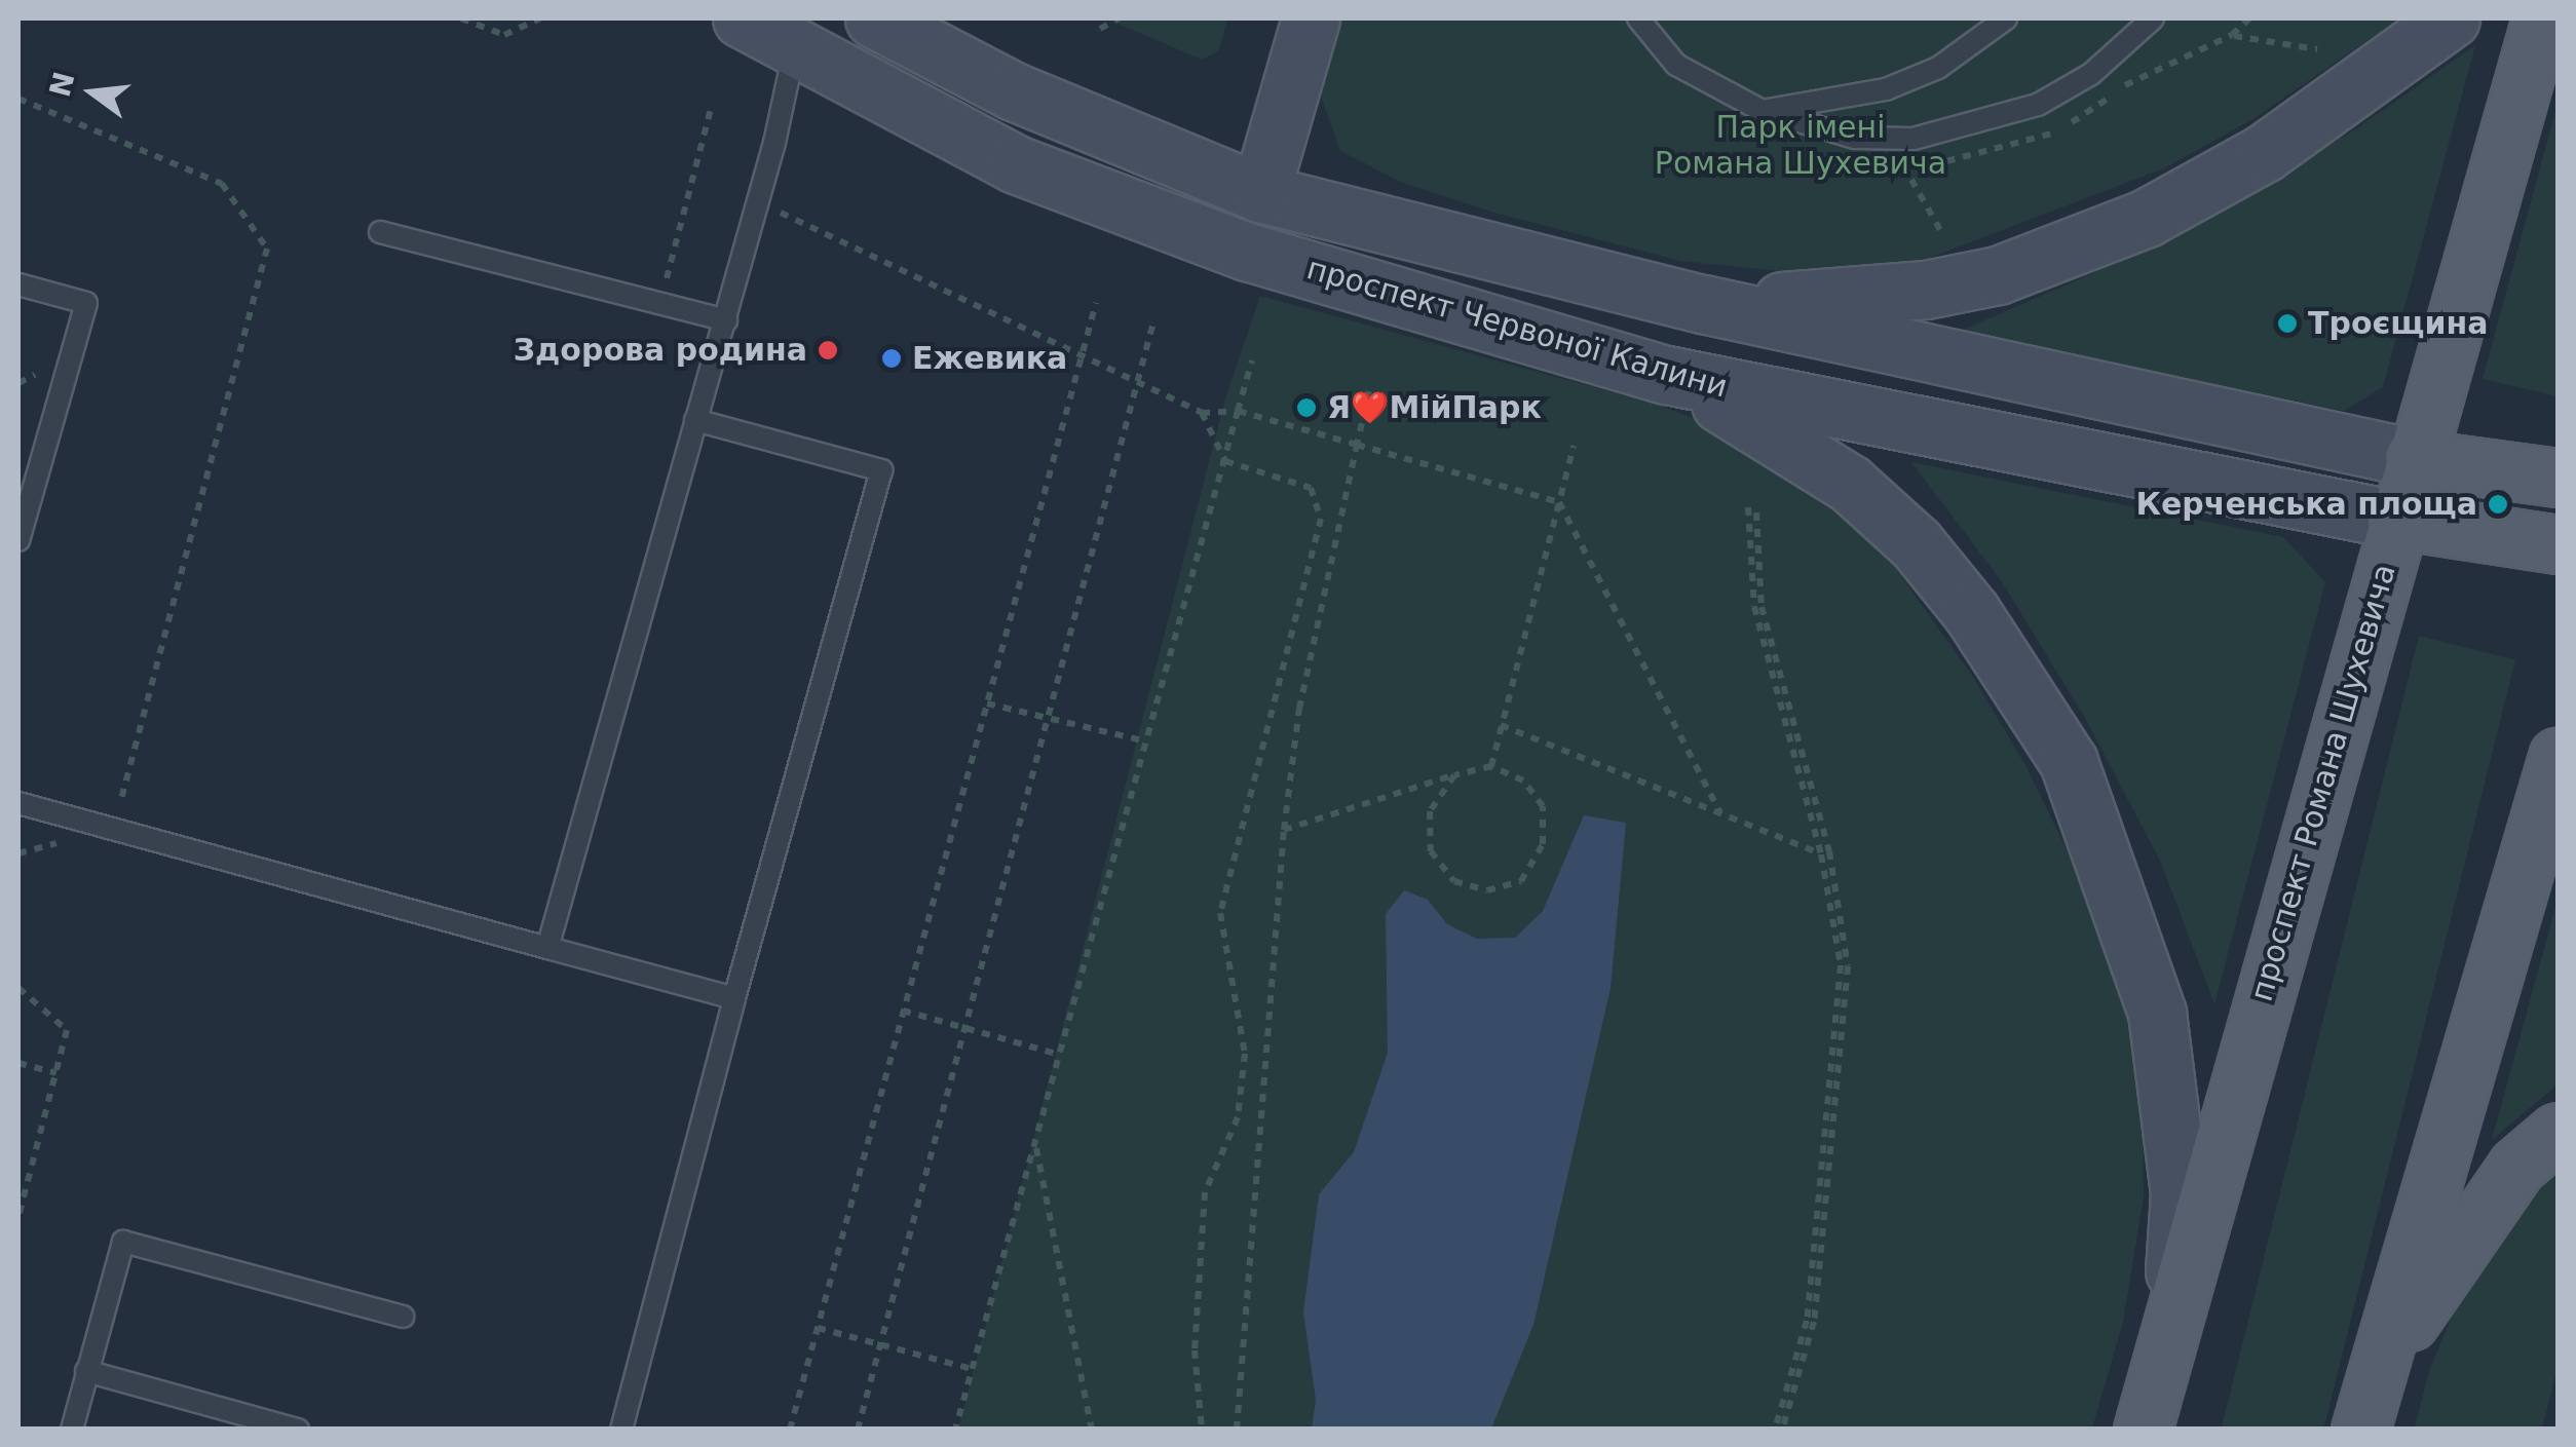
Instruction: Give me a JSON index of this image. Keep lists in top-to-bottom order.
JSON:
{
  "streets": {
    "main road": ["проспект Червоної Калини", "проспект Романа Шухевича"]
  },
  "crossings": [
    ["проспект Червоної Калини", "проспект Романа Шухевича"]
  ],
  "parks": ["Парк імені Романа Шухевича"],
  "places": [
    "Троєщина",
    "Здорова родина",
    "Ежевика",
    "Я❤️МійПарк",
    "Керченська площа"
  ],
  "north": "left"
}
